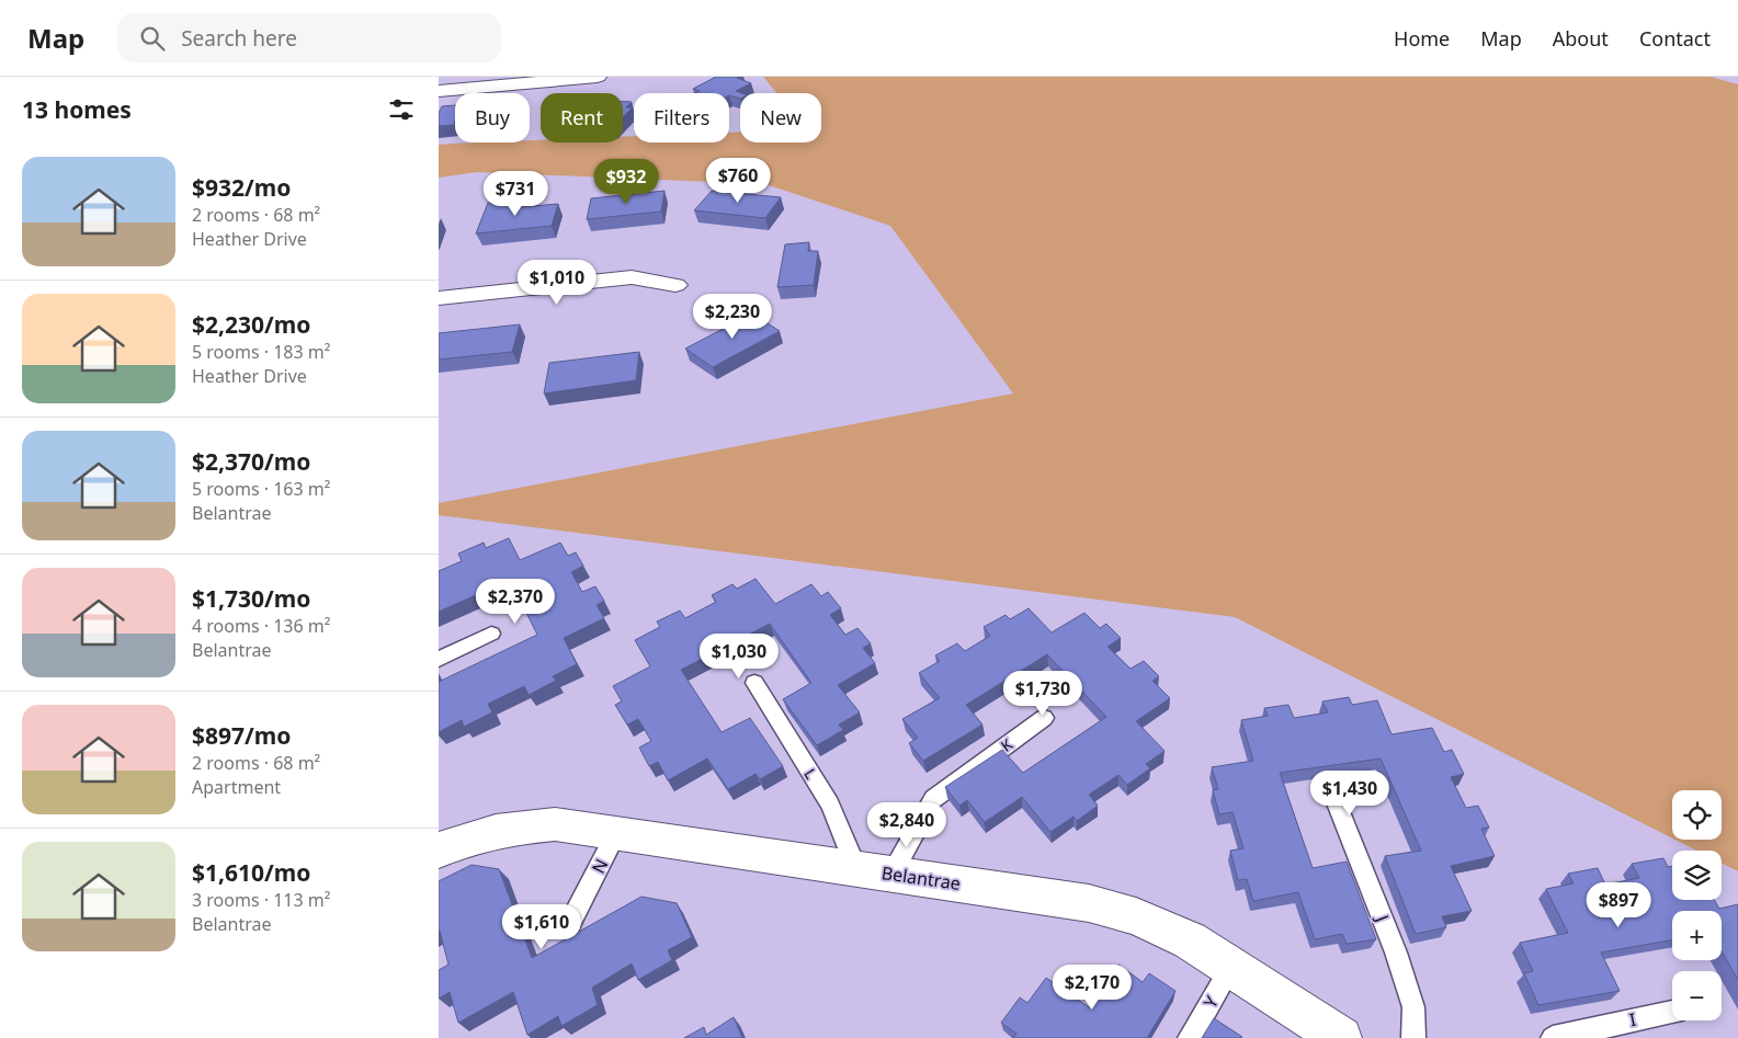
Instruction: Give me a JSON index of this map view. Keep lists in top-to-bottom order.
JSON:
{
  "streets": {
    "street": ["Belantrae"],
    "lane": [
      "K",
      "L",
      "N",
      "J",
      "Y",
      "I"
    ]
  },
  "crossings": [
    ["K", "L"],
    ["K", "Belantrae"],
    ["L", "Belantrae"],
    ["N", "Belantrae"],
    ["Belantrae", "Y"]
  ],
  "page": {
    "header": "Map",
    "search": "Search here",
    "nav": [
      "Home",
      "Map",
      "About",
      "Contact"
    ],
    "heading": "13 homes",
    "chip": [
      "Buy",
      "Rent",
      "Filters",
      "New"
    ],
    "list": [
      {
        "name": "$932/mo",
        "note": "2 rooms · 68 m² · Heather Drive"
      },
      {
        "name": "$2,230/mo",
        "note": "5 rooms · 183 m² · Heather Drive"
      },
      {
        "name": "$2,370/mo",
        "note": "5 rooms · 163 m² · Belantrae"
      },
      {
        "name": "$1,730/mo",
        "note": "4 rooms · 136 m² · Belantrae"
      },
      {
        "name": "$897/mo",
        "note": "2 rooms · 68 m² · Apartment"
      },
      {
        "name": "$1,610/mo",
        "note": "3 rooms · 113 m² · Belantrae"
      }
    ],
    "price": [
      "$760",
      "$932",
      "$731",
      "$1,010",
      "$2,230",
      "$2,370",
      "$1,030",
      "$1,730",
      "$1,430",
      "$2,840",
      "$897",
      "$1,610",
      "$2,170"
    ],
    "map_buttons": ["+", "−"]
  }
}
